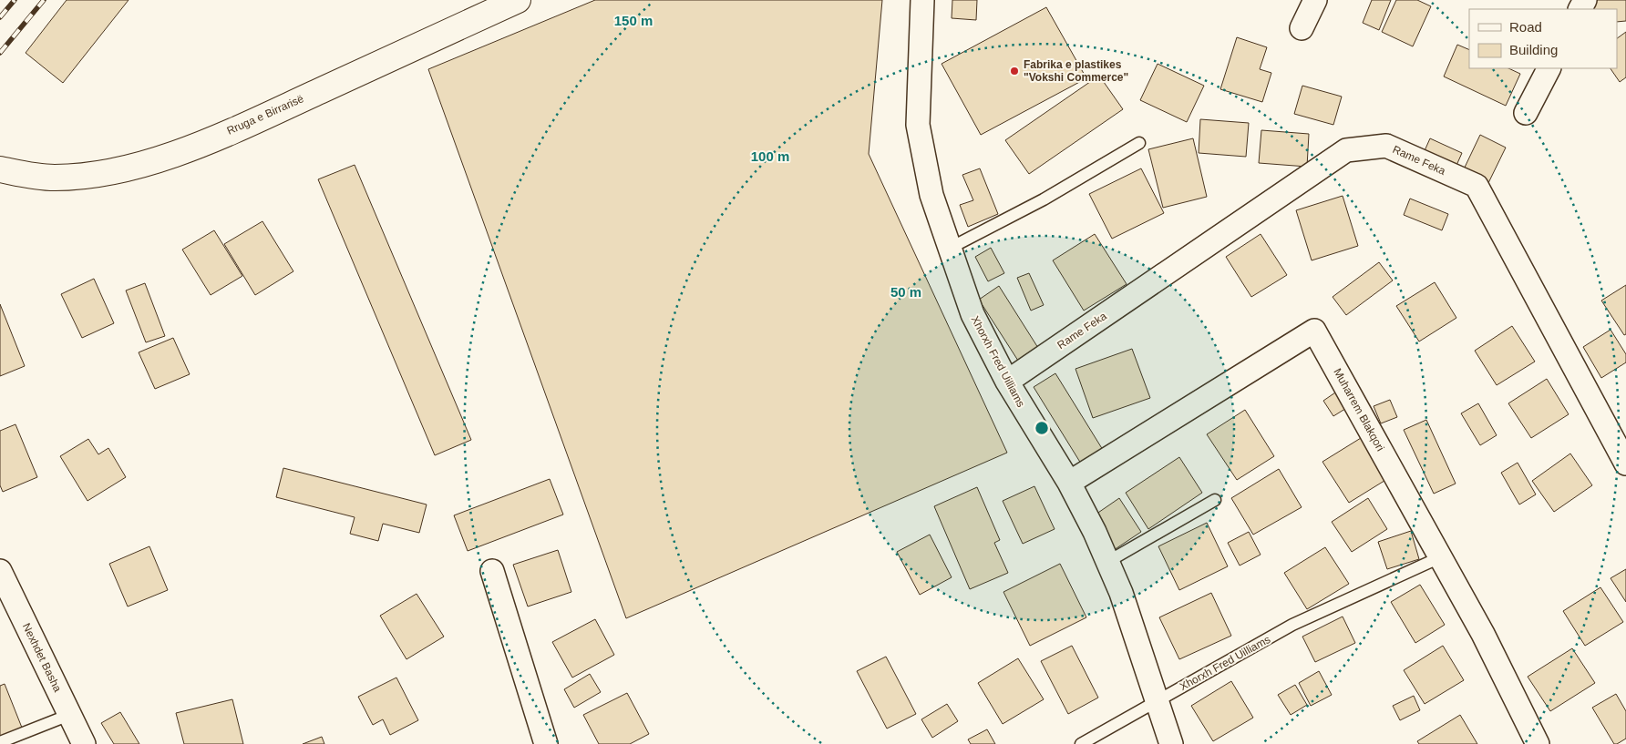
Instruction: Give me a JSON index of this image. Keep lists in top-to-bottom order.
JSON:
{
  "streets": {
    "street": [
      "Rruga e Birrarisë",
      "Rame Feka",
      "Xhorxh Fred Uilliams",
      "Muharrem Blakqori",
      "Nexhdet Basha"
    ]
  },
  "crossings": [
    ["Rame Feka", "Xhorxh Fred Uilliams"],
    ["Xhorxh Fred Uilliams", "Muharrem Blakqori"]
  ],
  "places": ["Fabrika e plastikes \"Vokshi Commerce\""],
  "legend": ["Road", "Building"],
  "rings": ["150 m", "100 m", "50 m"]
}
